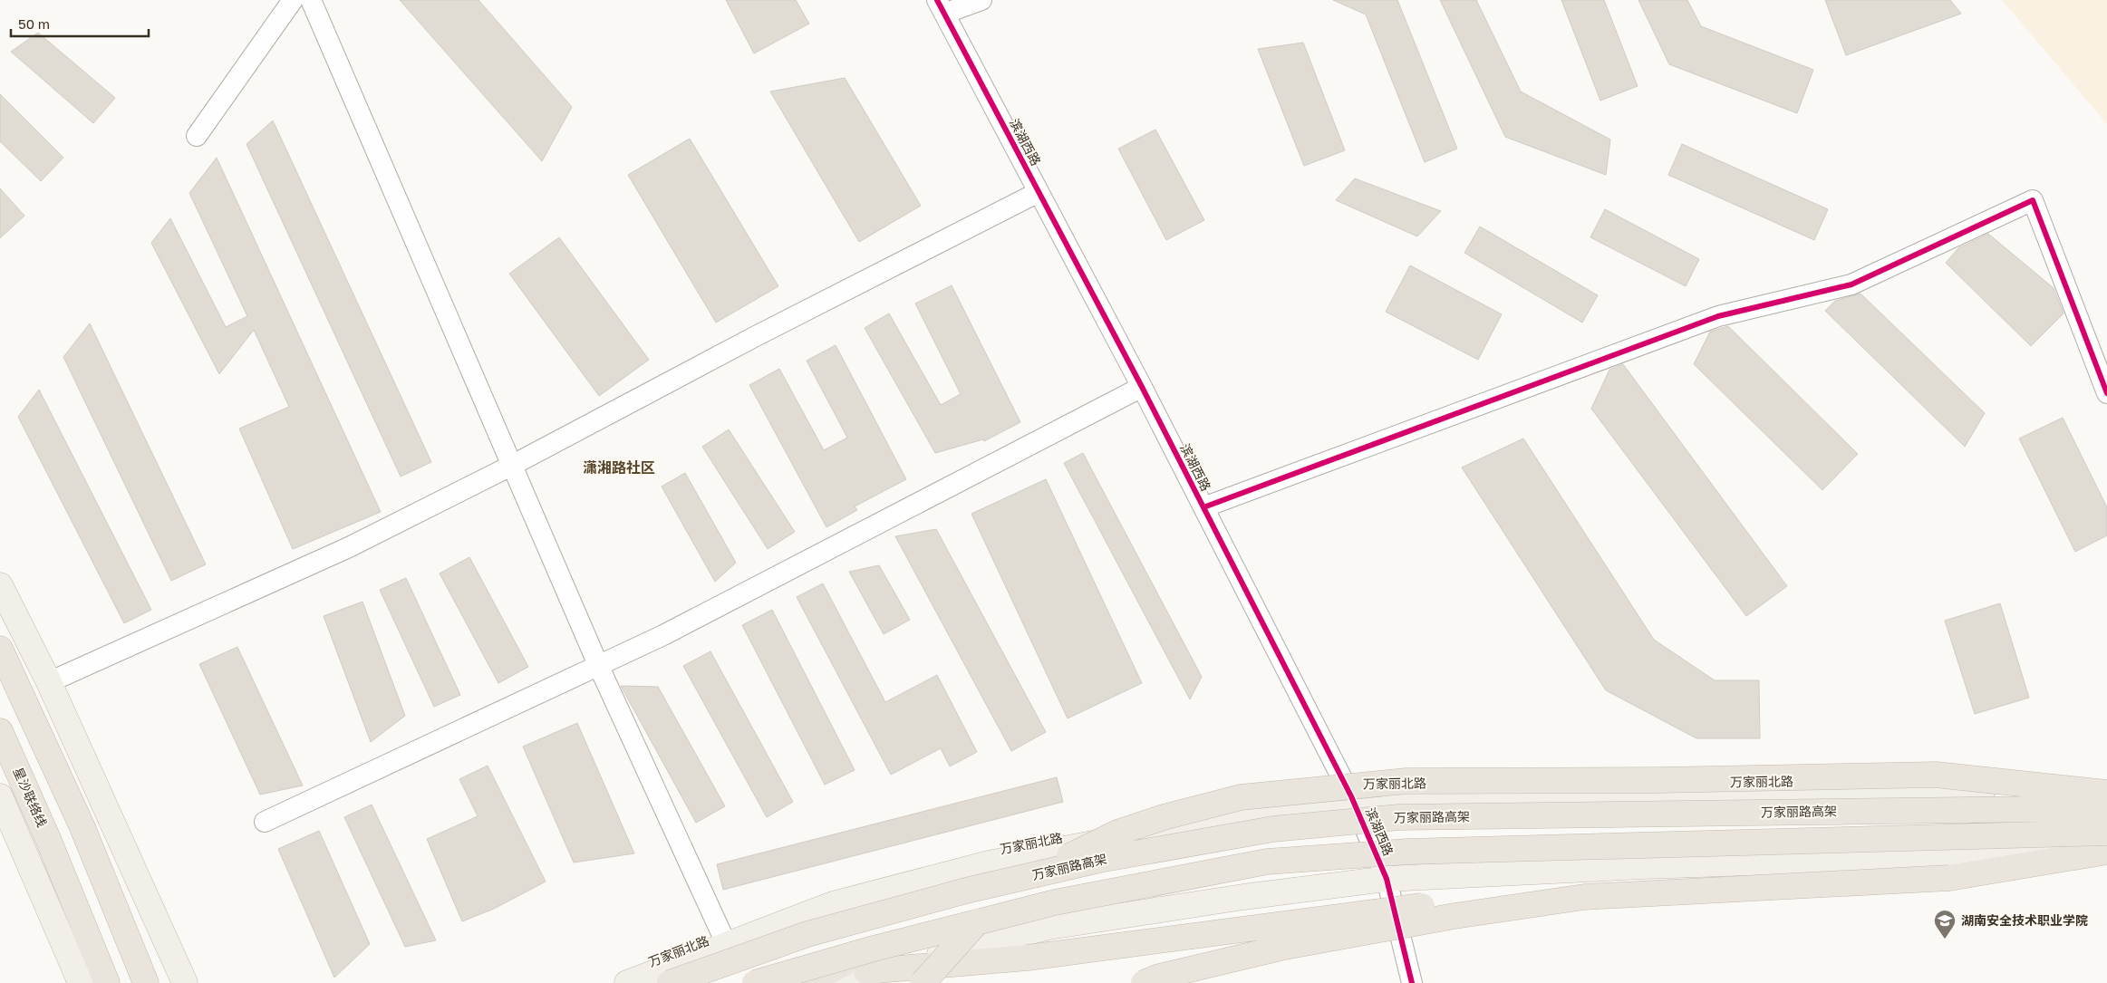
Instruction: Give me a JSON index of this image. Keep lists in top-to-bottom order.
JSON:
{
  "streets": {
    "highway": ["星沙联络线", "万家丽路高架"],
    "main road": ["万家丽北路"],
    "street": ["滨湖西路"]
  },
  "crossings": [
    ["滨湖西路", "万家丽北路"]
  ],
  "districts": ["潇湘路社区"],
  "places": {
    "school or university": ["湖南安全技术职业学院"]
  },
  "scale_bar": "50 m"
}
